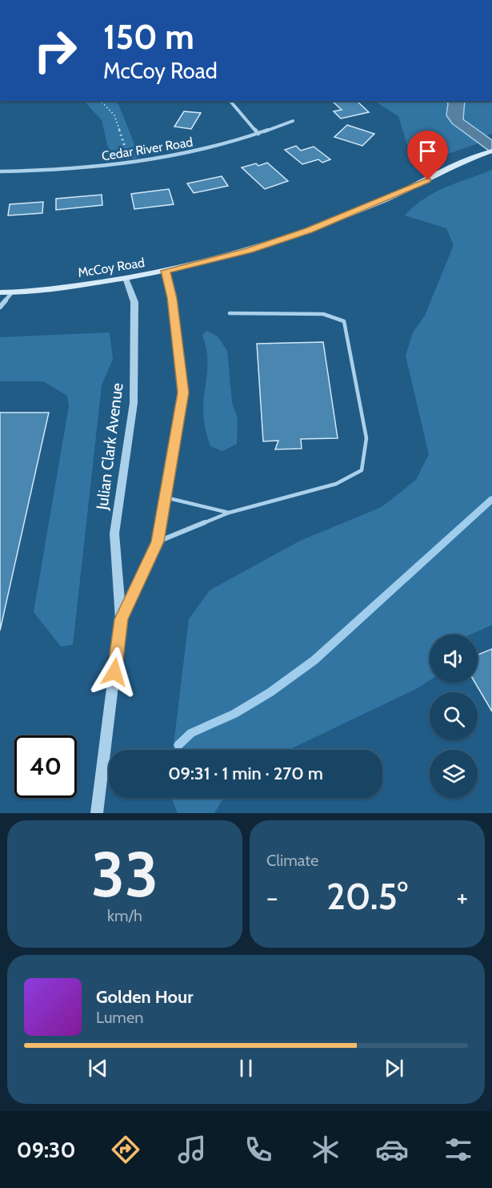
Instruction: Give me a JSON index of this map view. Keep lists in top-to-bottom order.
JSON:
{
  "streets": {
    "main road": ["McCoy Road"],
    "street": ["Cedar River Road", "Julian Clark Avenue"]
  },
  "crossings": [
    ["McCoy Road", "Julian Clark Avenue"]
  ],
  "page": {
    "turn": ["150 m", "McCoy Road"],
    "limit": "40",
    "trip": "09:31 · 1 min · 270 m",
    "tile": [
      ["33", "km/h"],
      "Climate"
    ],
    "heat": ["−", "20.5°", "+"],
    "song": ["Golden Hour", "Lumen"],
    "tabs": "09:30"
  }
}
